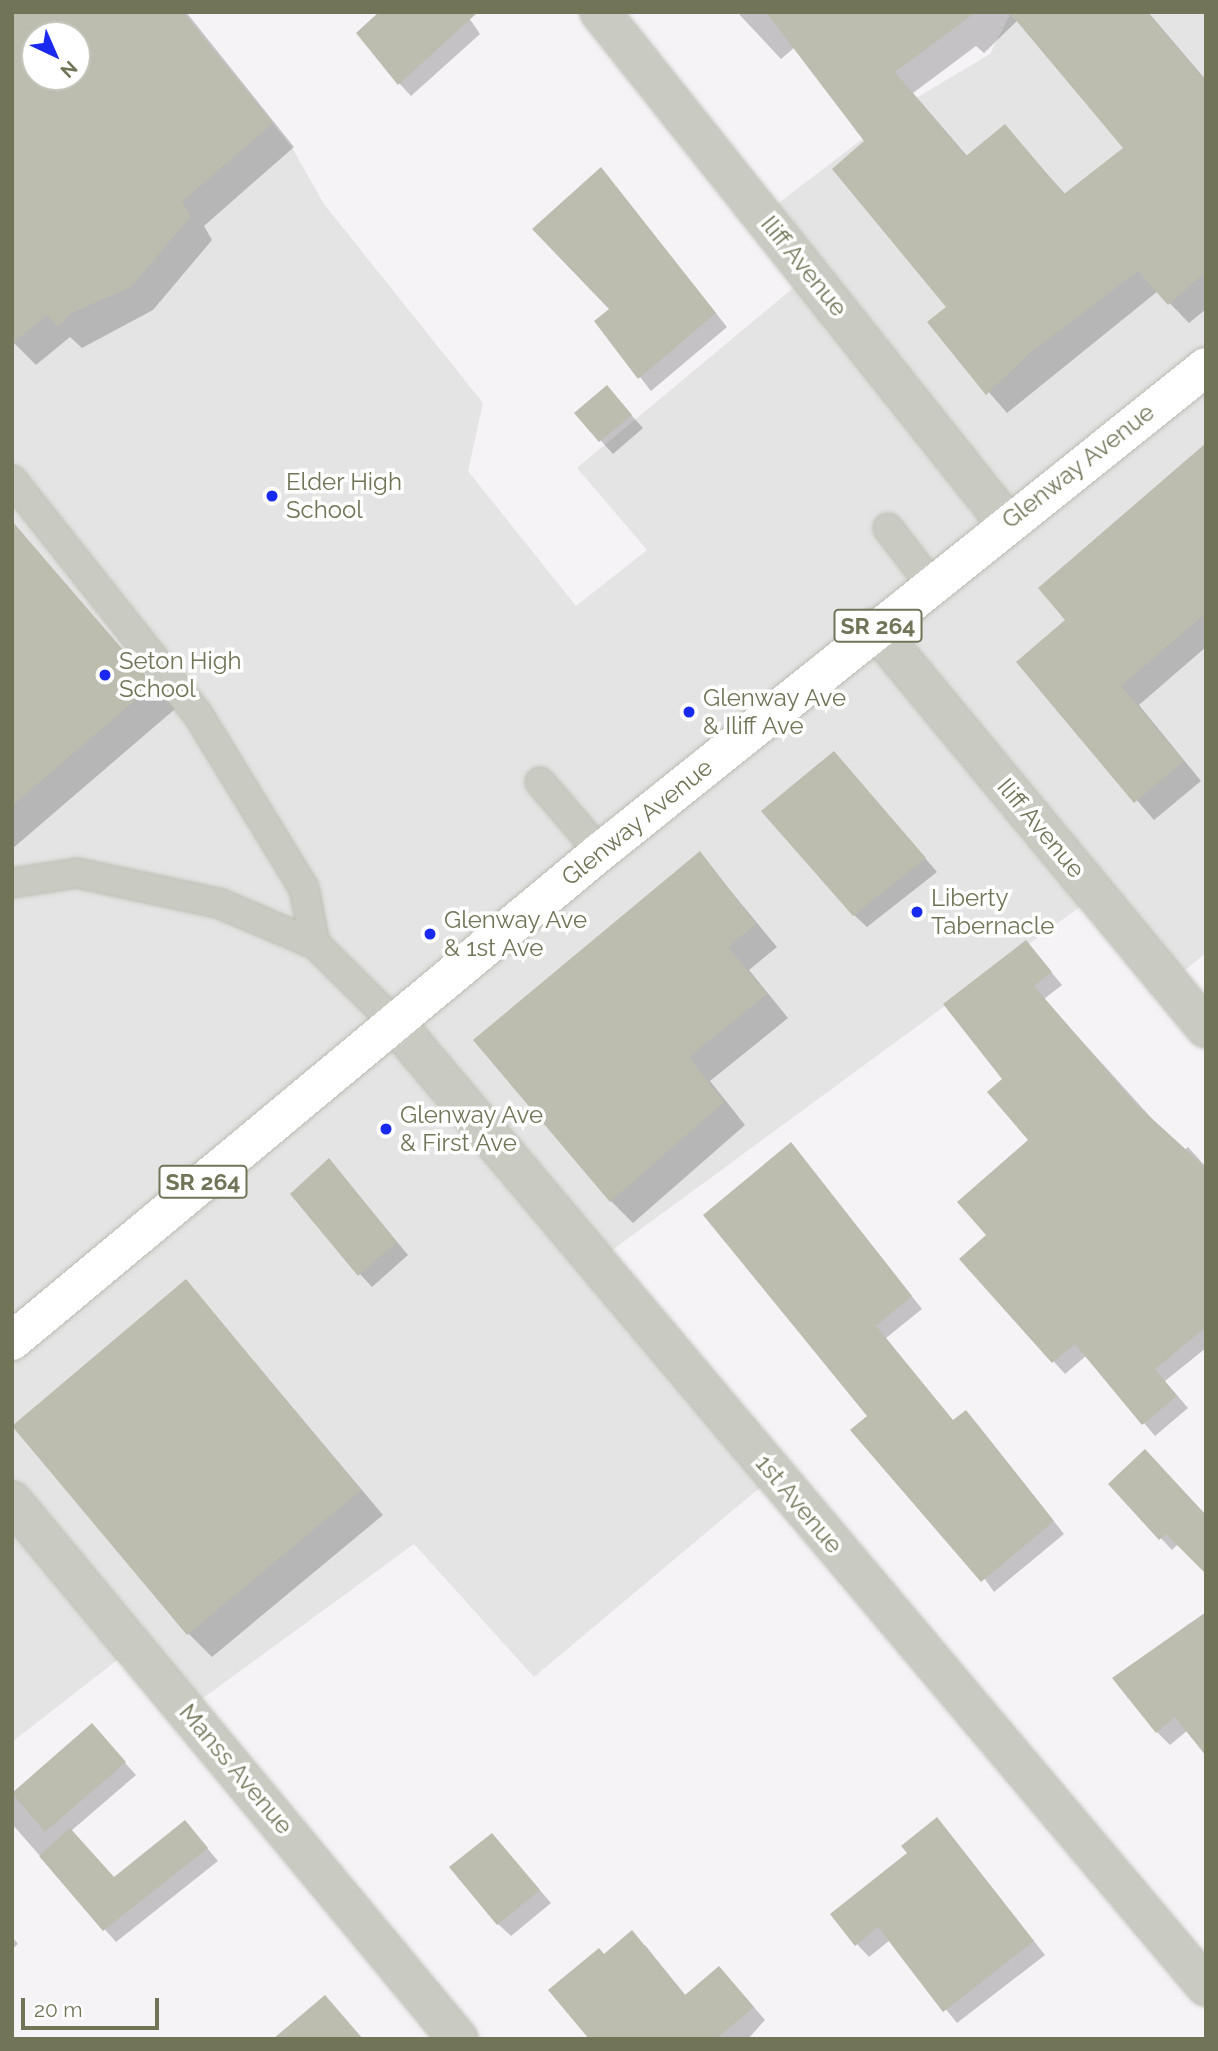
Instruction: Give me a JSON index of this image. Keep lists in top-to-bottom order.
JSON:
{
  "streets": {
    "main road": ["Glenway Avenue", "SR 264"],
    "street": ["Iliff Avenue", "1st Avenue", "Manss Avenue"]
  },
  "crossings": [
    ["Iliff Avenue", "Glenway Avenue"],
    ["Glenway Avenue", "1st Avenue"]
  ],
  "places": [
    "Elder High School",
    "Seton High School",
    "Glenway Ave & Iliff Ave",
    "Liberty Tabernacle",
    "Glenway Ave & 1st Ave",
    "Glenway Ave & First Ave"
  ],
  "scale_bar": "20 m",
  "north": "bottom right"
}
